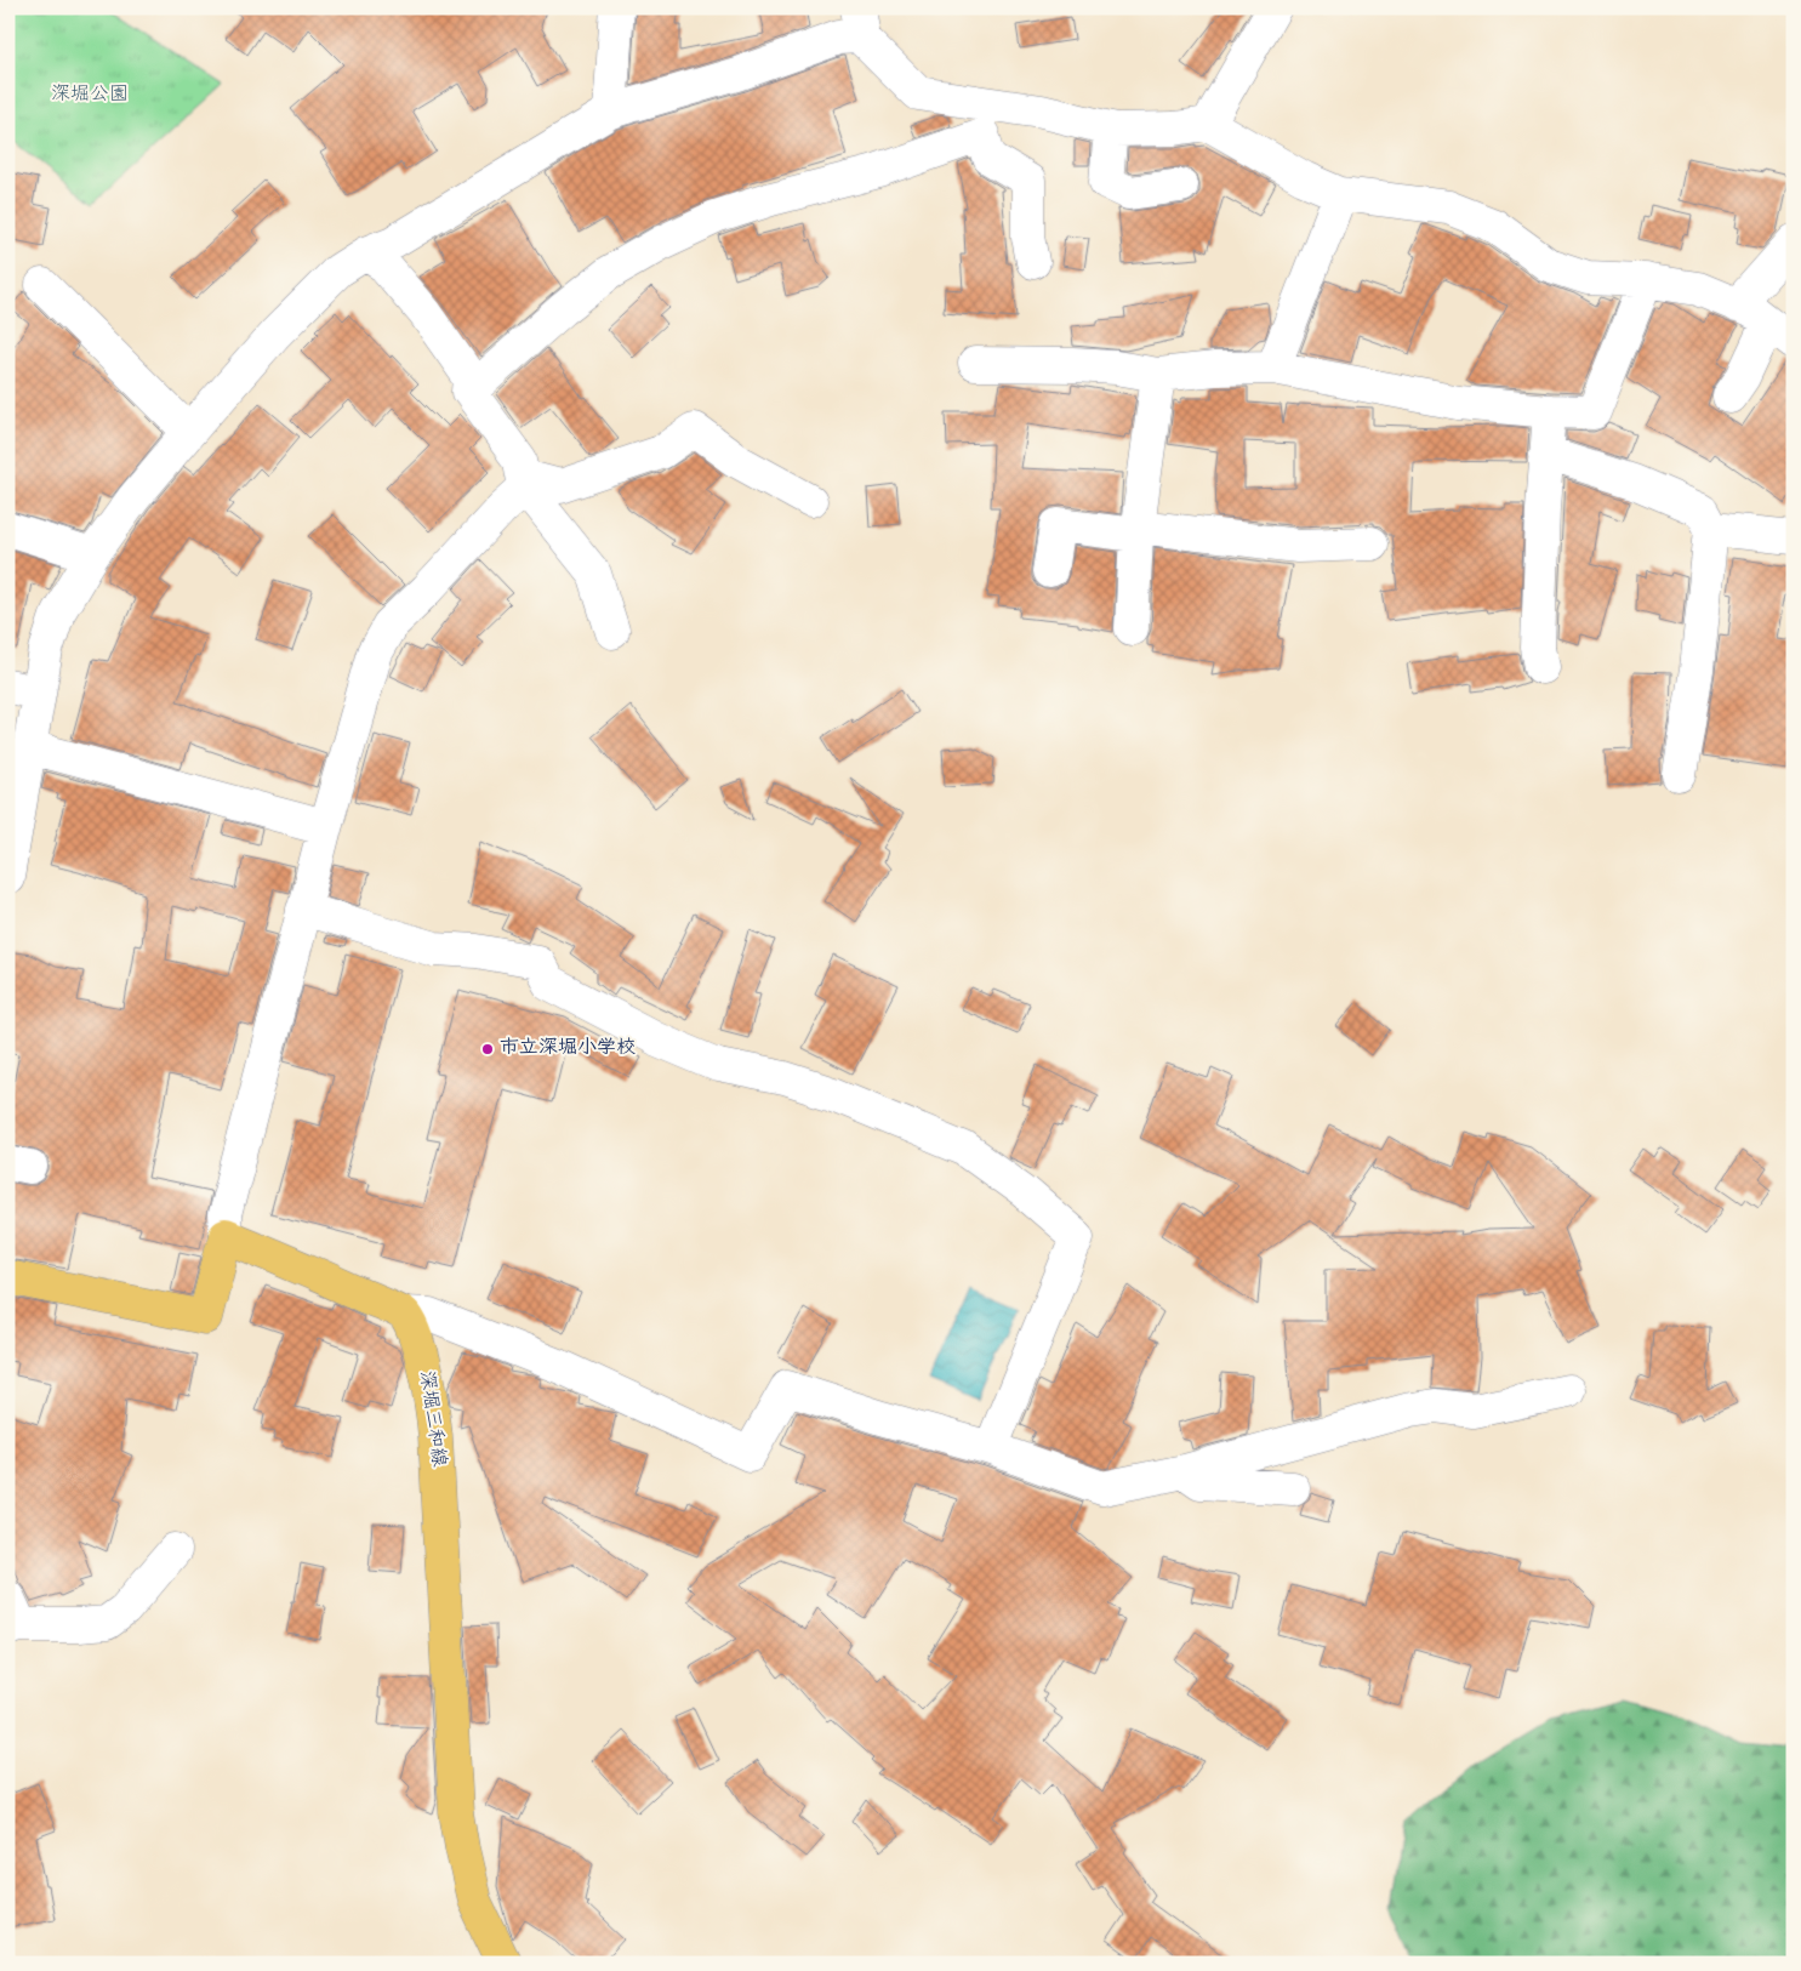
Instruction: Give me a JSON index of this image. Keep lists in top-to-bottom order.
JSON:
{
  "streets": {
    "main road": ["深堀三和線"]
  },
  "parks": ["深堀公園"],
  "places": ["市立深堀小学校"]
}
